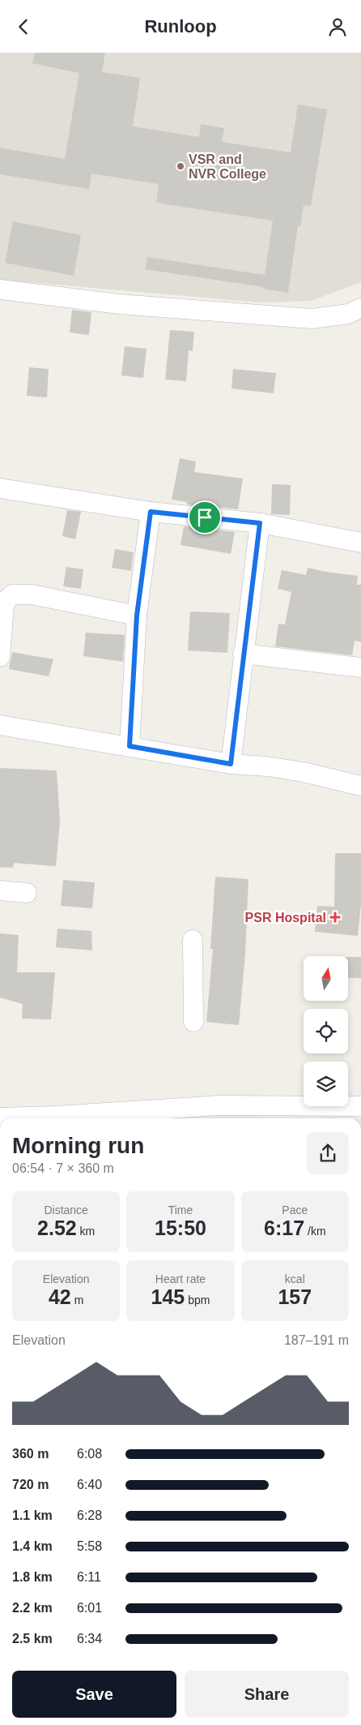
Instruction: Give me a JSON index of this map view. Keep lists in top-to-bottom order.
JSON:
{
  "places": {
    "other": ["VSR and NVR College"],
    "health": ["PSR Hospital"]
  },
  "north": "top",
  "page": {
    "header": "Runloop",
    "heading": ["Morning run", "06:54 · 7 × 360 m"],
    "stats": [
      ["Distance", "2.52 km"],
      ["Time", "15:50"],
      ["Pace", "6:17 /km"],
      ["Elevation", "42 m"],
      ["Heart rate", "145 bpm"],
      ["kcal", "157"]
    ],
    "chart": ["Elevation", "187–191 m"],
    "list": [
      {
        "name": "360 m",
        "note": "6:08"
      },
      {
        "name": "720 m",
        "note": "6:40"
      },
      {
        "name": "1.1 km",
        "note": "6:28"
      },
      {
        "name": "1.4 km",
        "note": "5:58"
      },
      {
        "name": "1.8 km",
        "note": "6:11"
      },
      {
        "name": "2.2 km",
        "note": "6:01"
      },
      {
        "name": "2.5 km",
        "note": "6:34"
      }
    ],
    "buttons": ["Save", "Share"]
  }
}
